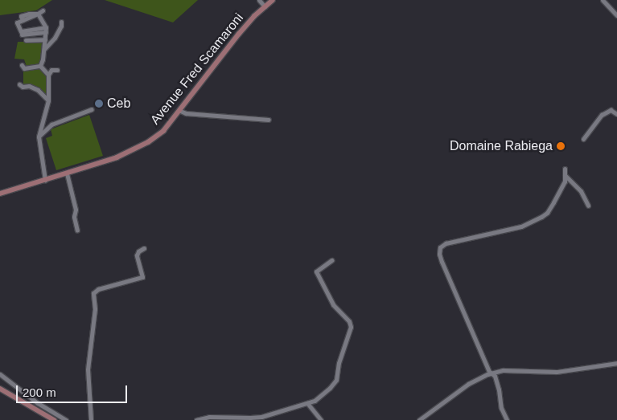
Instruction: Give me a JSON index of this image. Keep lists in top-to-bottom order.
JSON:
{
  "streets": {
    "main road": ["Avenue Fred Scamaroni"]
  },
  "places": ["Ceb", "Domaine Rabiega"],
  "scale_bar": "200 m"
}
